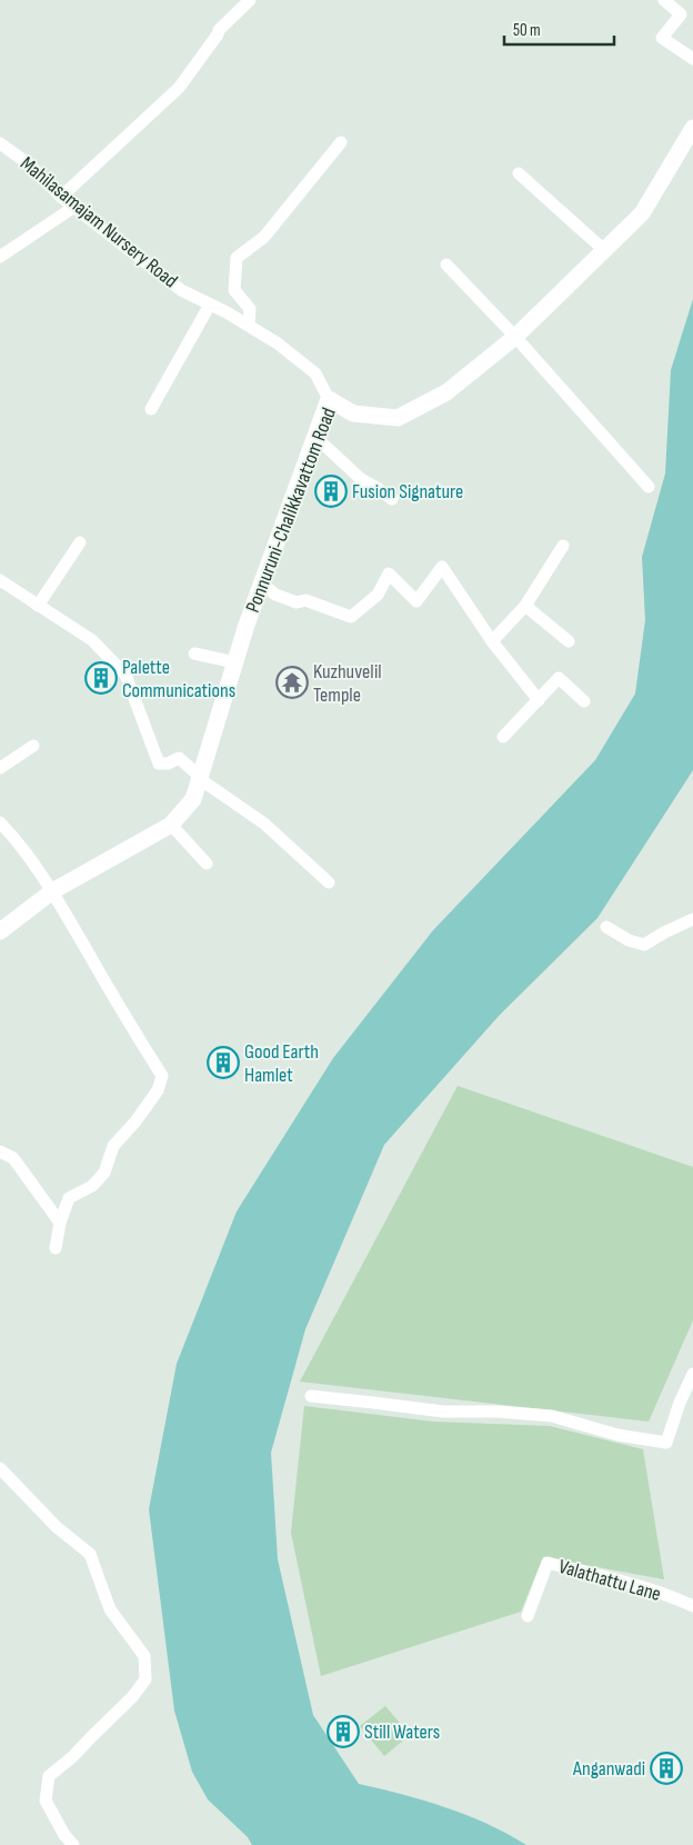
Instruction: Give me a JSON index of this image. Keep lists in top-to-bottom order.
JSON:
{
  "streets": {
    "street": ["Mahilasamajam Nursery Road", "Ponnuruni-Chalikkavattom Road", "Valathattu Lane"]
  },
  "crossings": [
    ["Mahilasamajam Nursery Road", "Ponnuruni-Chalikkavattom Road"]
  ],
  "places": {
    "building": [
      "Fusion Signature",
      "Palette Communications",
      "Good Earth Hamlet",
      "Still Waters",
      "Anganwadi"
    ],
    "temple": ["Kuzhuvelil Temple"]
  },
  "scale_bar": "50 m"
}
